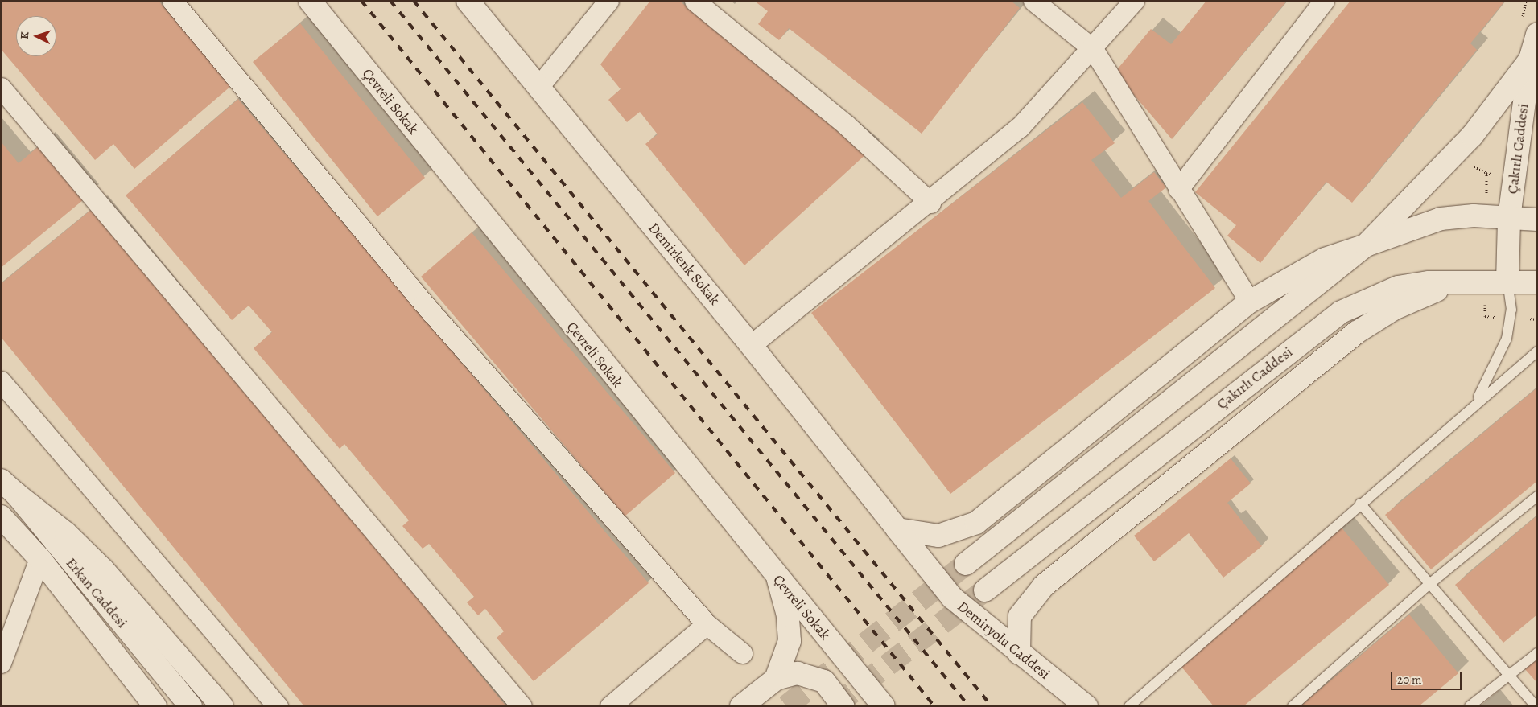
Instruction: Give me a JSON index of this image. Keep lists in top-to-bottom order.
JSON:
{
  "streets": {
    "main road": [
      "Çevreli Sokak",
      "Çakırlı Caddesi",
      "Demirlenk Sokak",
      "Erkan Caddesi",
      "Demiryolu Caddesi"
    ]
  },
  "crossings": [
    ["Demirlenk Sokak", "Demiryolu Caddesi"]
  ],
  "scale_bar": "20 m",
  "north": "left"
}
